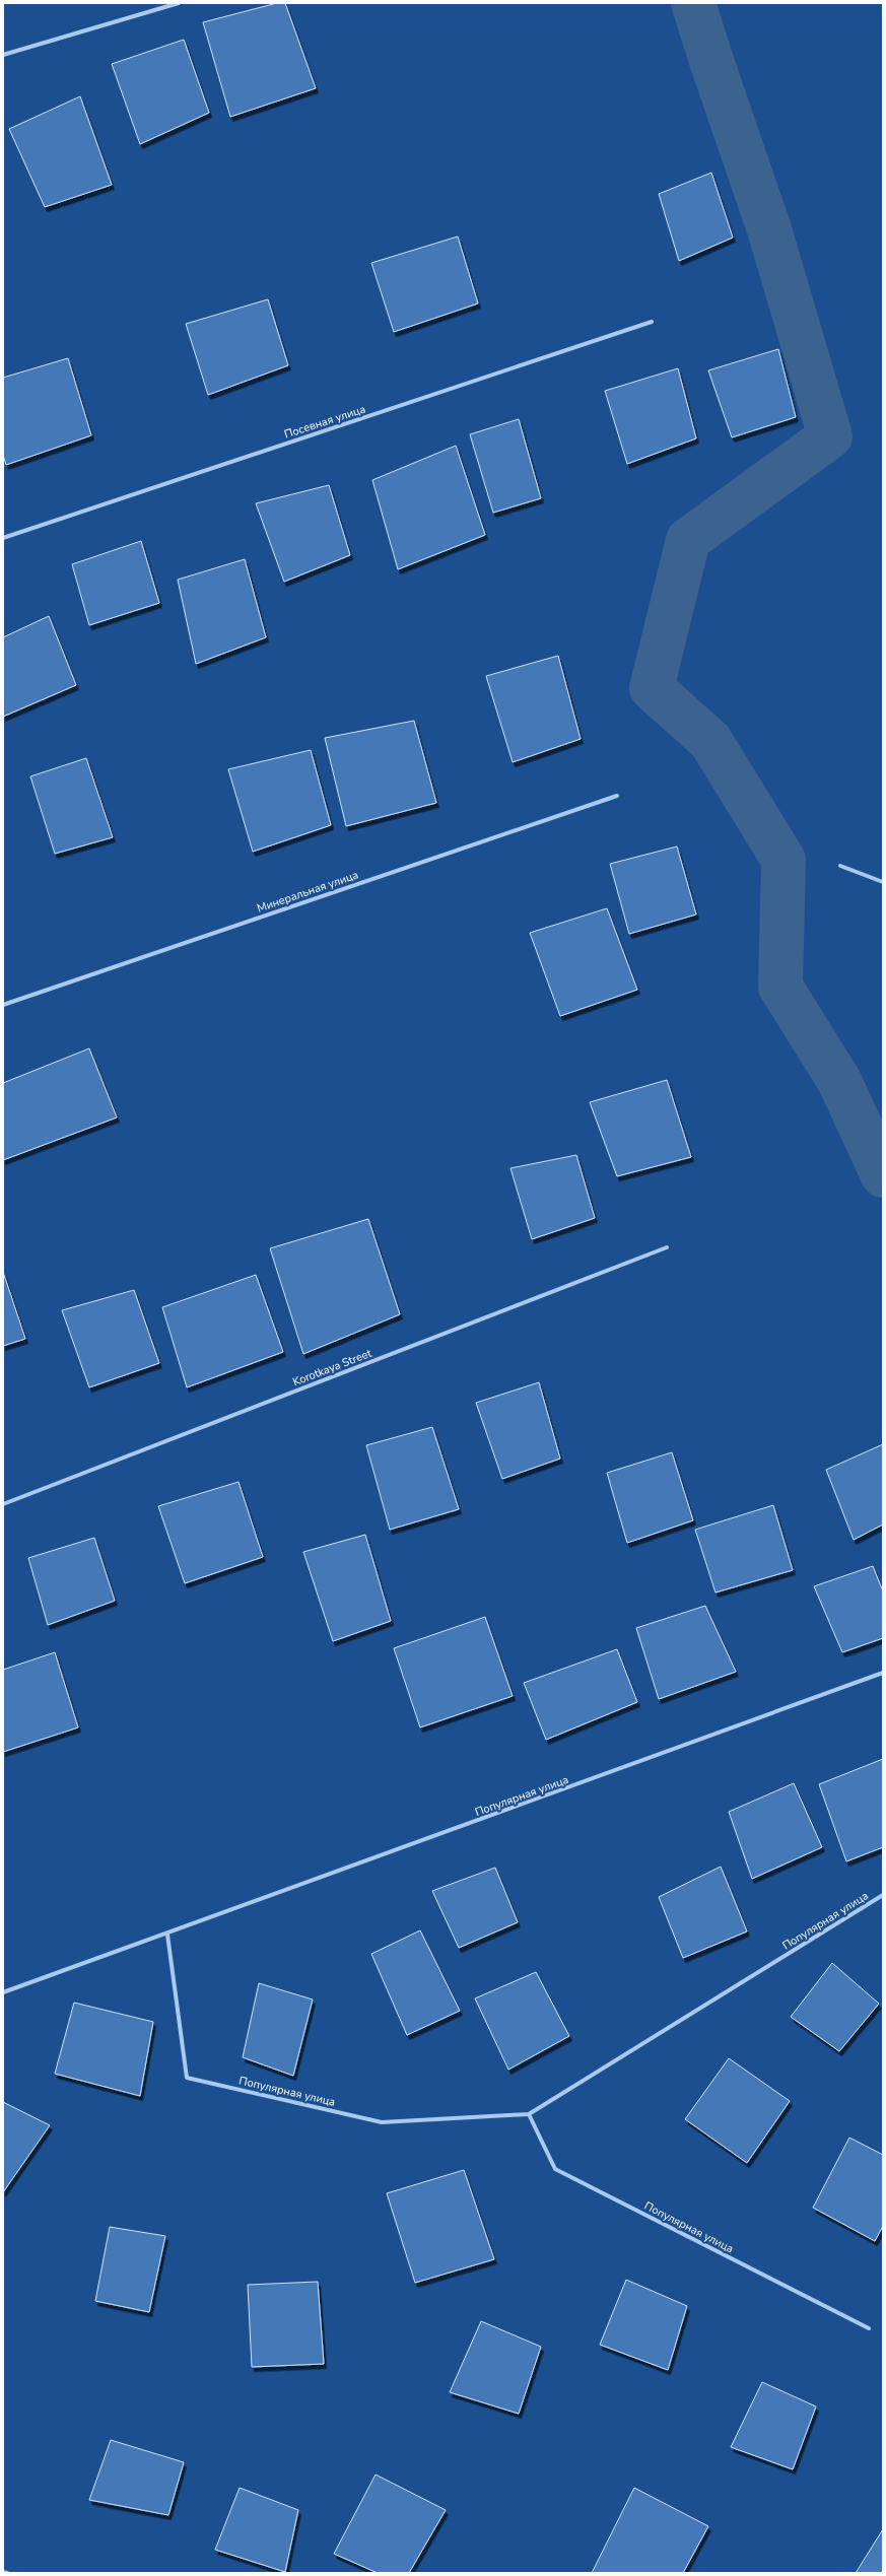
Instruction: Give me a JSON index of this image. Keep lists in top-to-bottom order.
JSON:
{
  "streets": {
    "street": [
      "Посевная улица",
      "Минеральная улица",
      "Korotkaya Street",
      "Популярная улица"
    ]
  }
}
